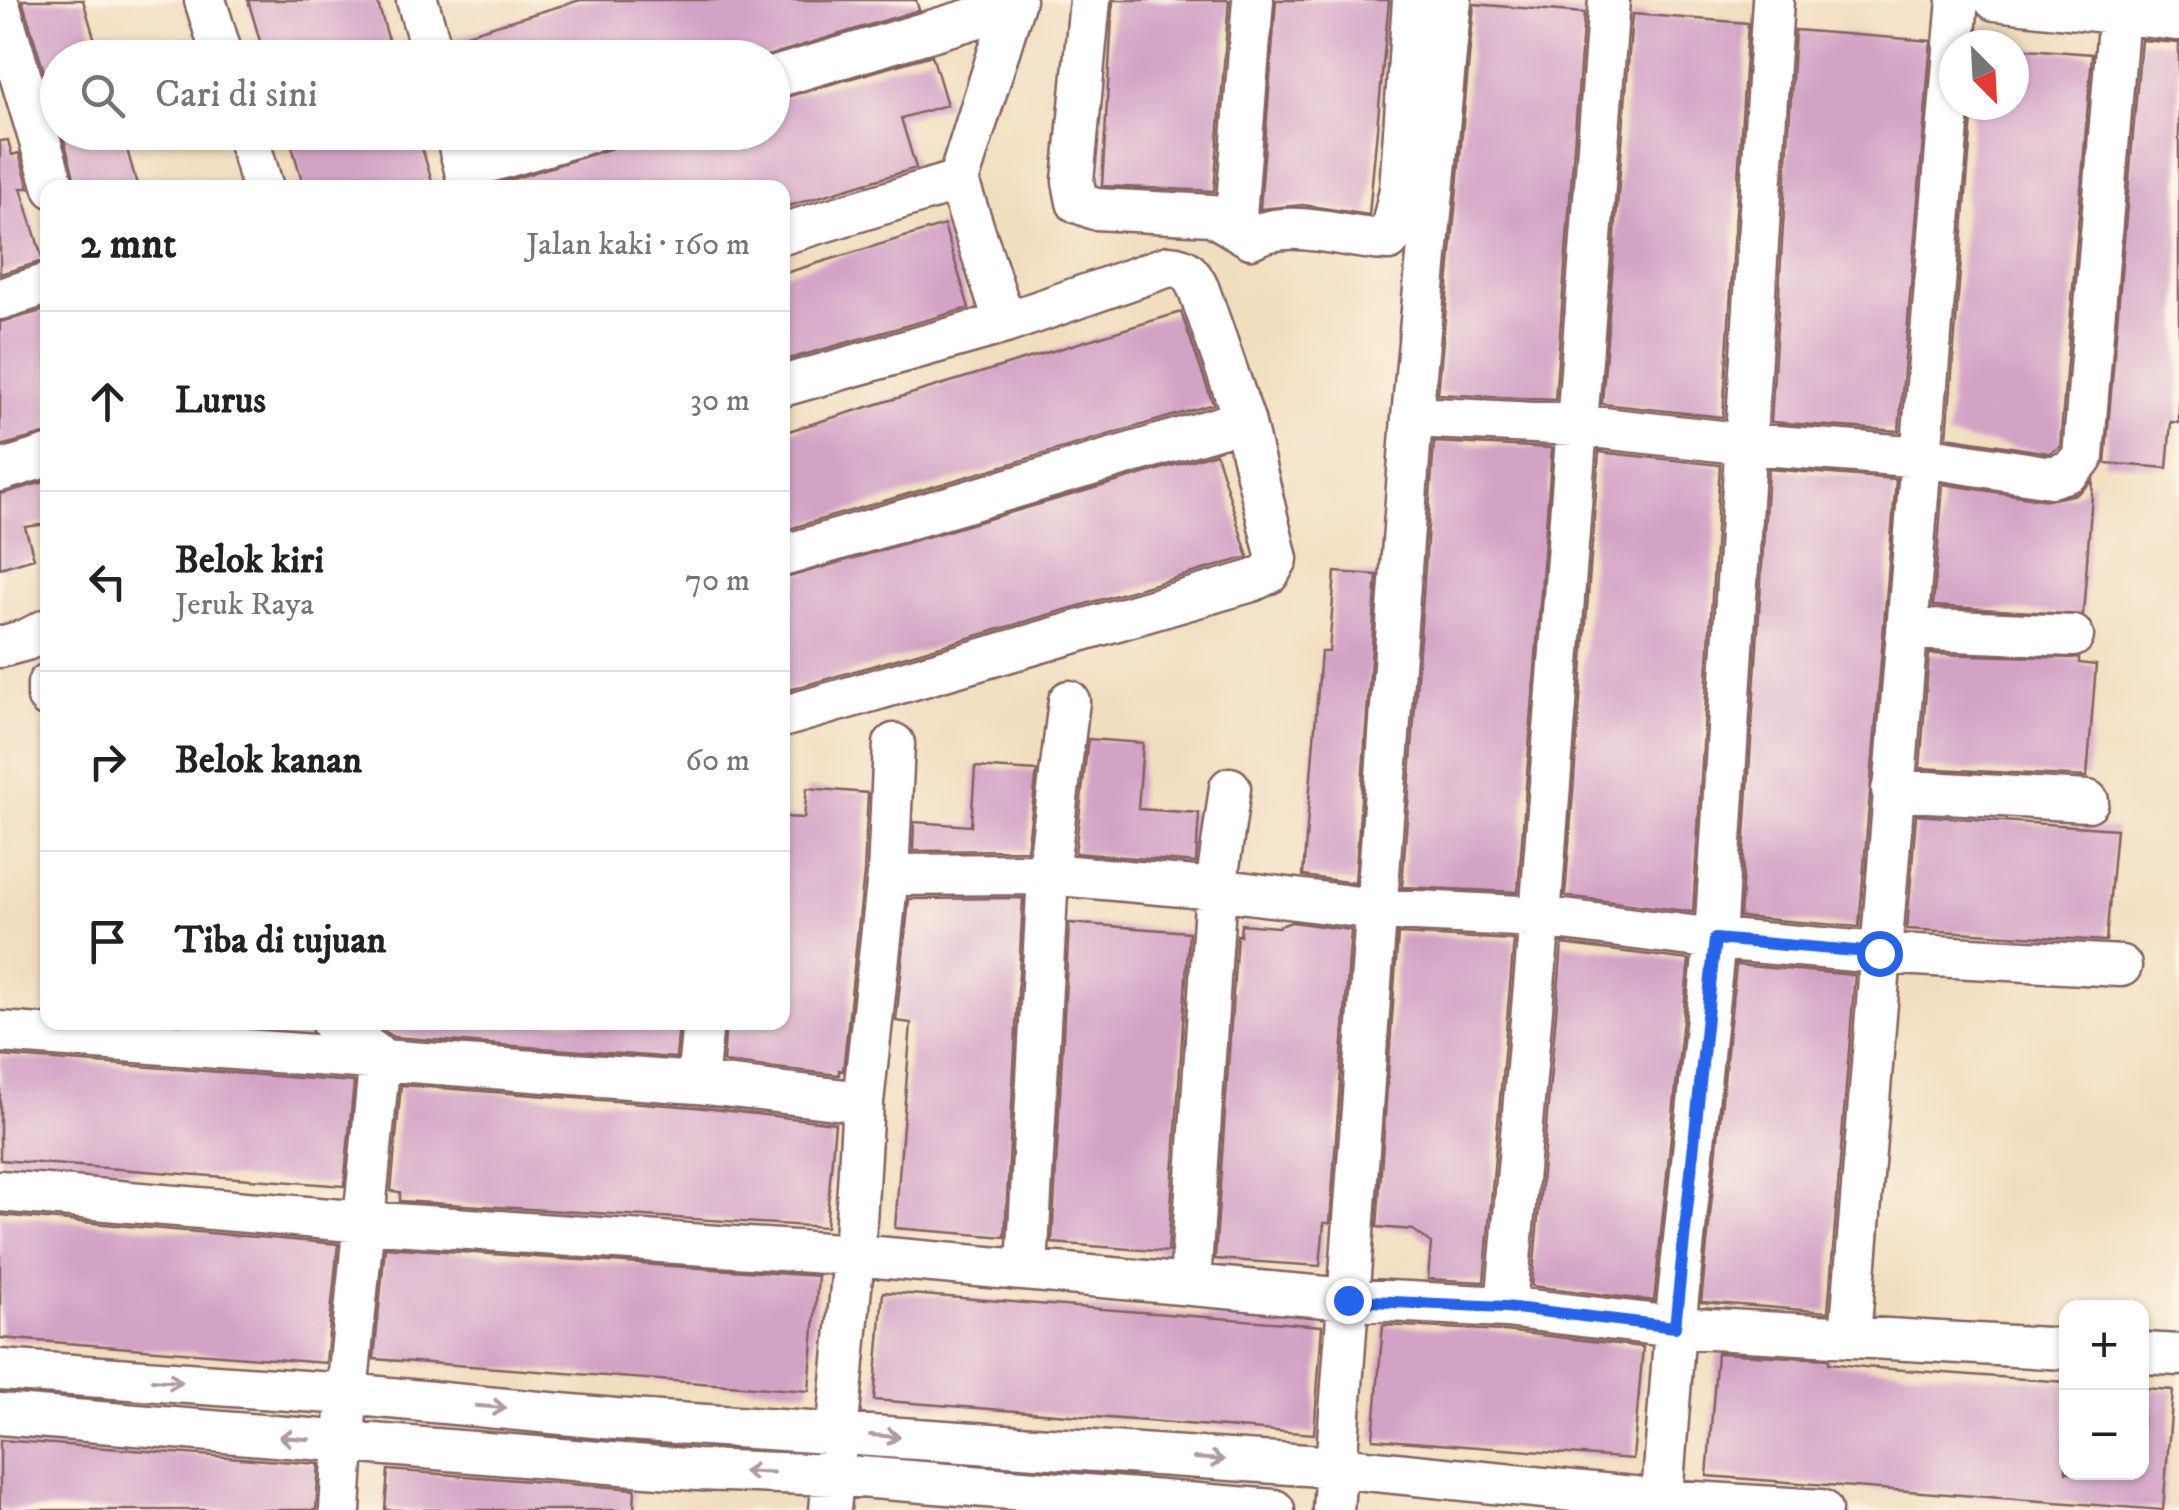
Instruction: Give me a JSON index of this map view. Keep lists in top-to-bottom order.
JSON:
{
  "north": "bottom right",
  "page": {
    "search": "Cari di sini",
    "heading": ["2 mnt", "Jalan kaki · 160 m"],
    "list": [
      ["Lurus", "30 m"],
      ["Belok kiri", "Jeruk Raya", "70 m"],
      ["Belok kanan", "60 m"],
      "Tiba di tujuan"
    ],
    "map_buttons": ["+", "−"]
  }
}
